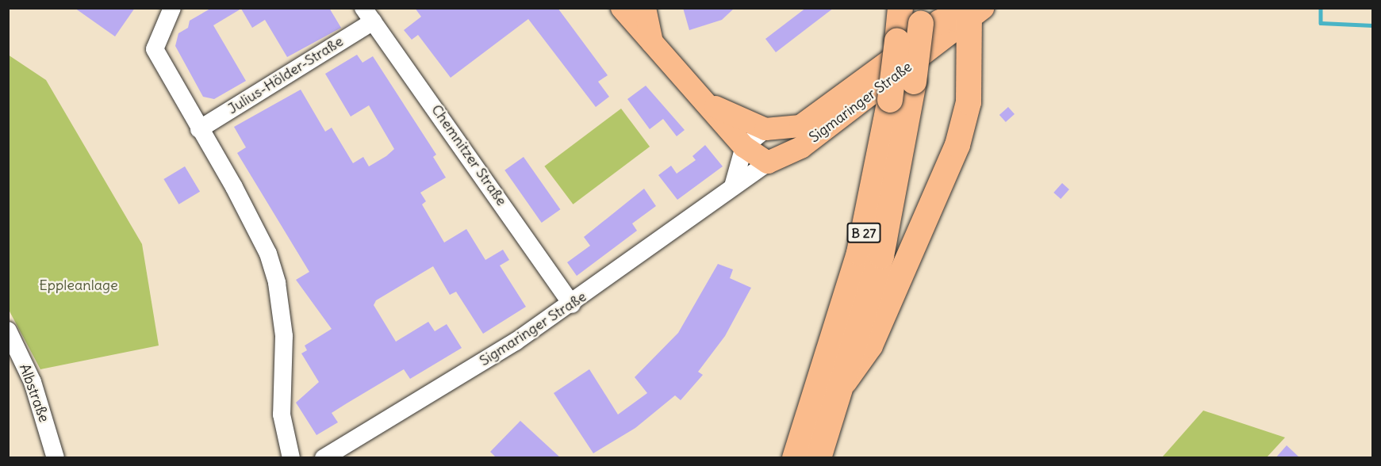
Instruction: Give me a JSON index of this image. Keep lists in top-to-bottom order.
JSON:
{
  "streets": {
    "highway": ["B 27"],
    "main road": ["Sigmaringer Straße"],
    "street": ["Julius-Hölder-Straße", "Chemnitzer Straße", "Albstraße"]
  },
  "crossings": [
    ["Julius-Hölder-Straße", "Chemnitzer Straße"],
    ["Sigmaringer Straße", "Chemnitzer Straße"],
    ["Sigmaringer Straße", "B 27"]
  ],
  "parks": ["Eppleanlage"]
}
